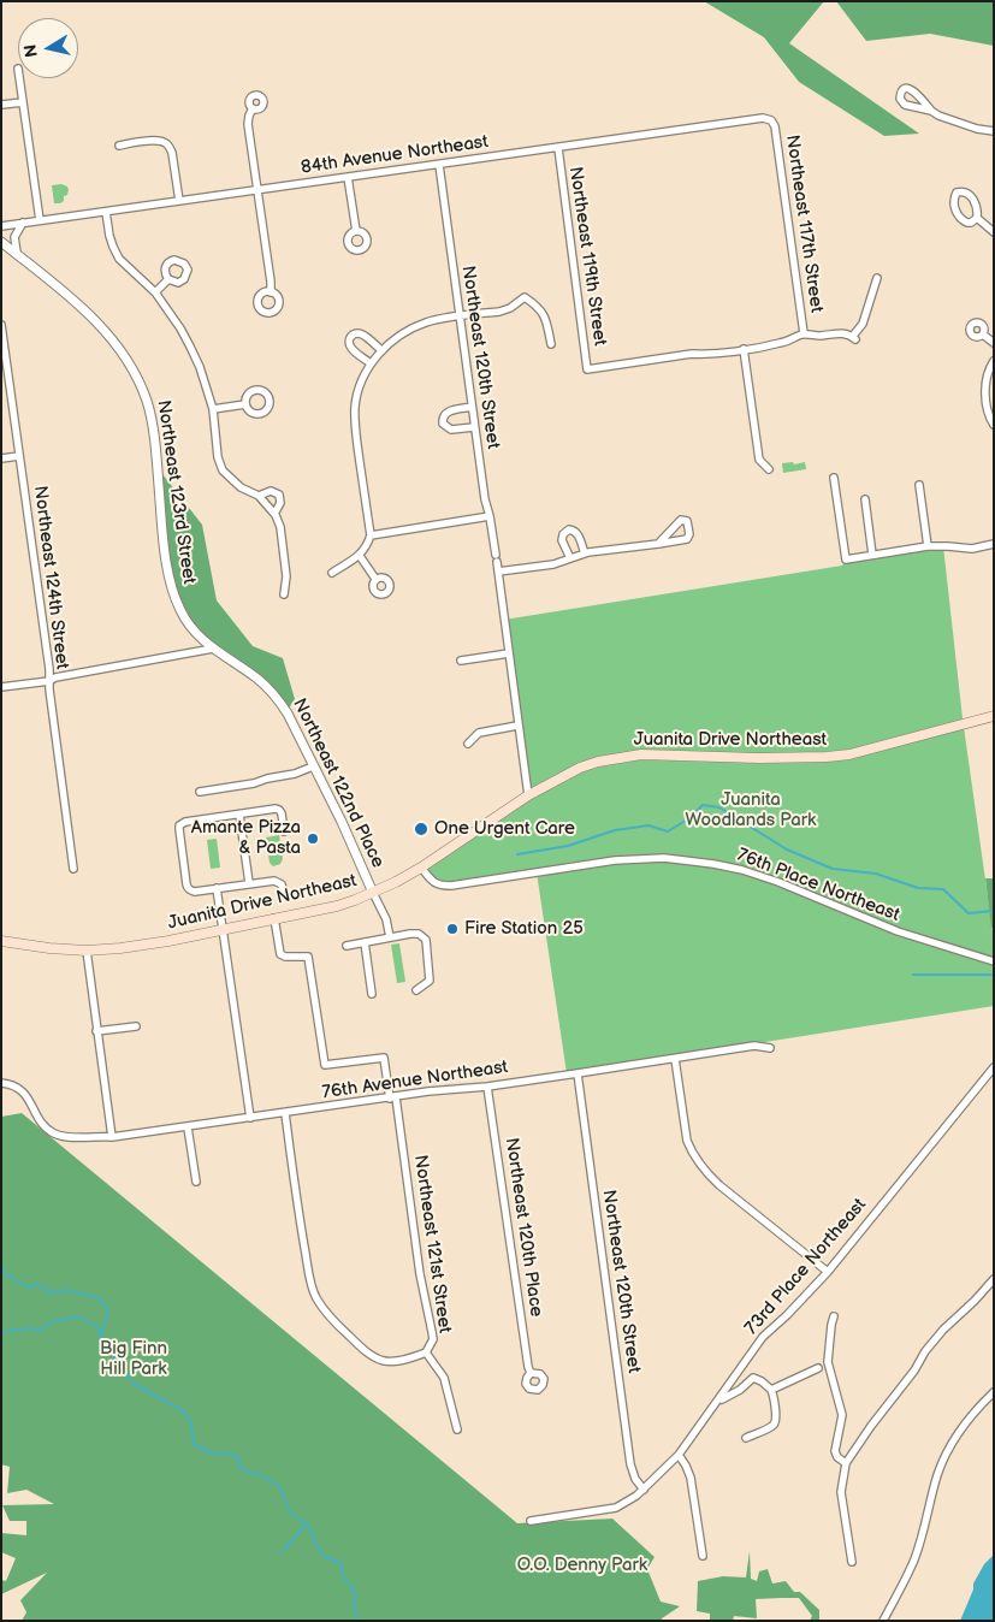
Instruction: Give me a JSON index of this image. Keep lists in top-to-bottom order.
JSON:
{
  "streets": {
    "main road": ["Juanita Drive Northeast"],
    "street": [
      "84th Avenue Northeast",
      "Northeast 117th Street",
      "Northeast 119th Street",
      "Northeast 120th Street",
      "Northeast 123rd Street",
      "Northeast 124th Street",
      "Northeast 122nd Place",
      "76th Place Northeast",
      "76th Avenue Northeast",
      "Northeast 120th Place",
      "Northeast 121st Street",
      "73rd Place Northeast"
    ]
  },
  "crossings": [
    ["84th Avenue Northeast", "Northeast 117th Street"],
    ["84th Avenue Northeast", "Northeast 119th Street"],
    ["84th Avenue Northeast", "Northeast 120th Street"],
    ["Northeast 120th Street", "Juanita Drive Northeast"],
    ["Northeast 120th Street", "76th Avenue Northeast"],
    ["Northeast 120th Street", "73rd Place Northeast"],
    ["Northeast 123rd Street", "Northeast 122nd Place"],
    ["Juanita Drive Northeast", "Northeast 122nd Place"],
    ["Juanita Drive Northeast", "76th Place Northeast"],
    ["Juanita Drive Northeast", "Northeast 121st Street"],
    ["76th Avenue Northeast", "Northeast 120th Place"],
    ["76th Avenue Northeast", "Northeast 121st Street"]
  ],
  "parks": ["Juanita Woodlands Park", "Big Finn Hill Park", "O.O. Denny Park"],
  "places": ["One Urgent Care", "Amante Pizza & Pasta", "Fire Station 25"],
  "north": "left"
}
